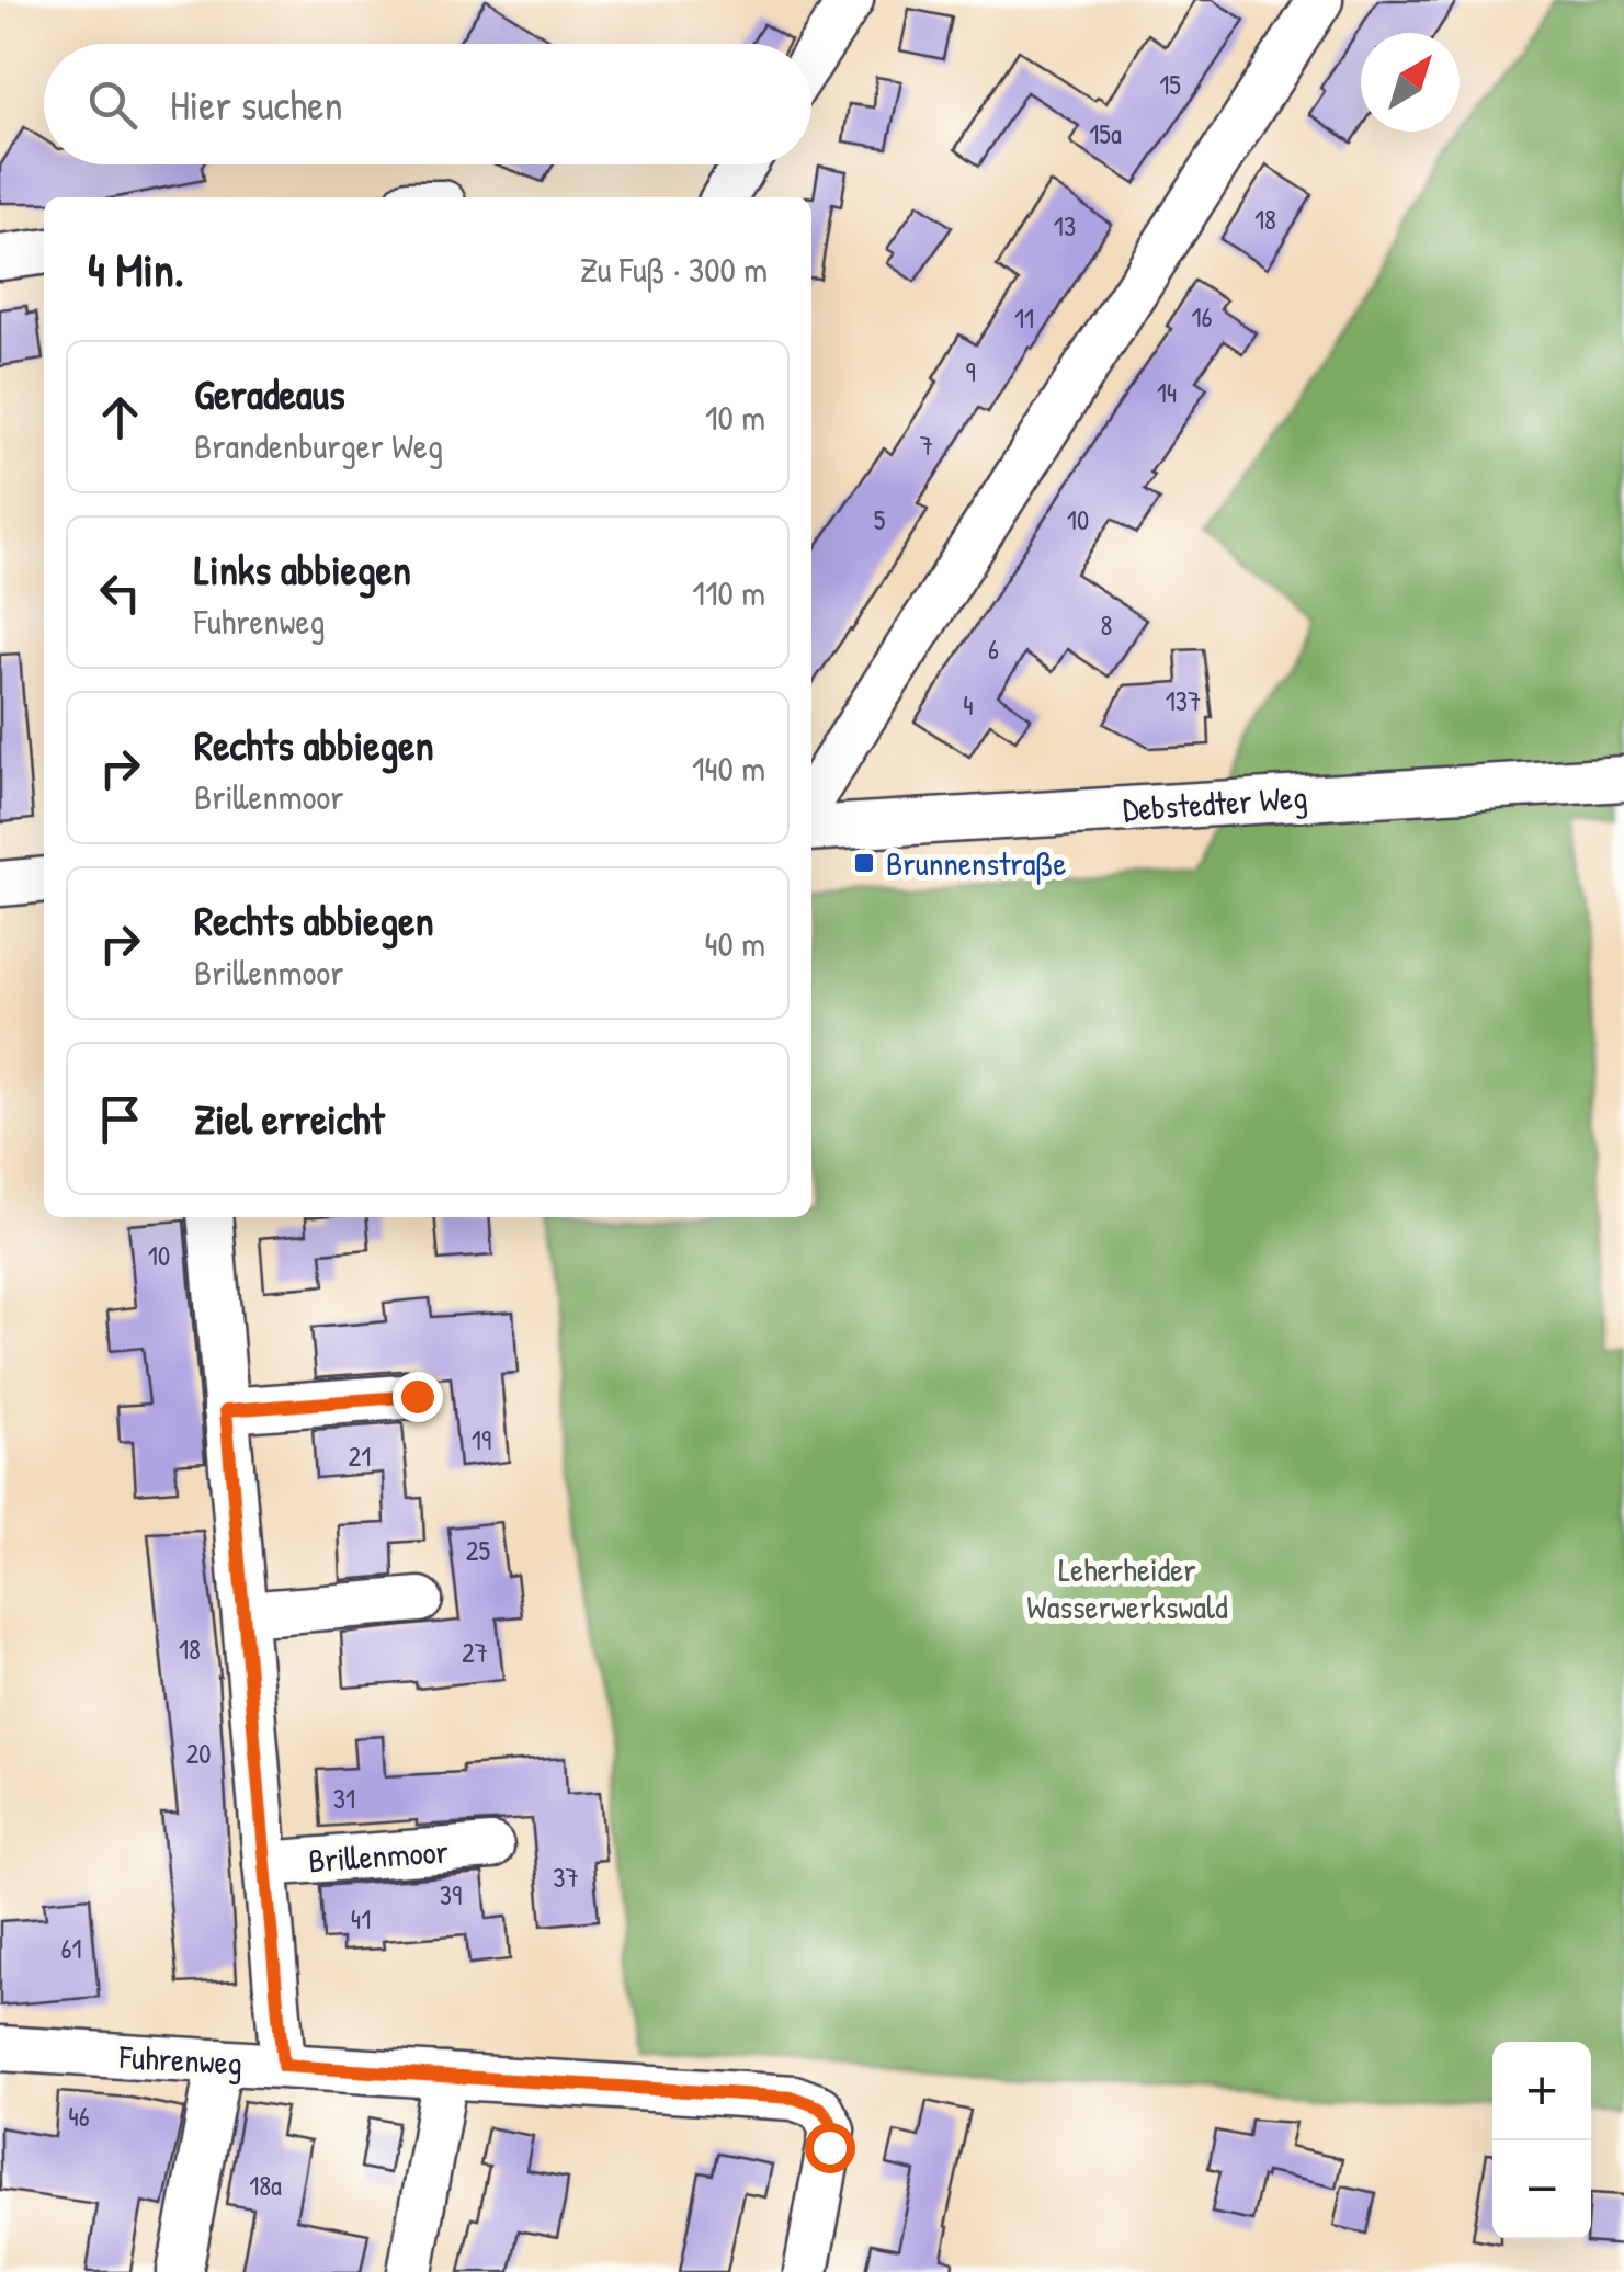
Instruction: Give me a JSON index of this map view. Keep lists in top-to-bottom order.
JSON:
{
  "streets": {
    "street": ["Debstedter Weg", "Brillenmoor", "Fuhrenweg"]
  },
  "crossings": [
    ["Brillenmoor", "Fuhrenweg"]
  ],
  "parks": ["Leherheider Wasserwerkswald"],
  "places": {
    "transit": ["Brunnenstraße"]
  },
  "house_numbers": [
    "15",
    "15a",
    "18",
    "13",
    "16",
    "11",
    "9",
    "14",
    "7",
    "5",
    "10",
    "8",
    "6",
    "137",
    "4",
    "10",
    "19",
    "21",
    "25",
    "18",
    "27",
    "20",
    "31",
    "37",
    "39",
    "41",
    "61",
    "46",
    "18a"
  ],
  "north": "top right",
  "page": {
    "search": "Hier suchen",
    "heading": ["4 Min.", "Zu Fuß · 300 m"],
    "list": [
      ["Geradeaus", "Brandenburger Weg", "10 m"],
      ["Links abbiegen", "Fuhrenweg", "110 m"],
      ["Rechts abbiegen", "Brillenmoor", "140 m"],
      ["Rechts abbiegen", "Brillenmoor", "40 m"],
      "Ziel erreicht"
    ],
    "map_buttons": ["+", "−"]
  }
}
